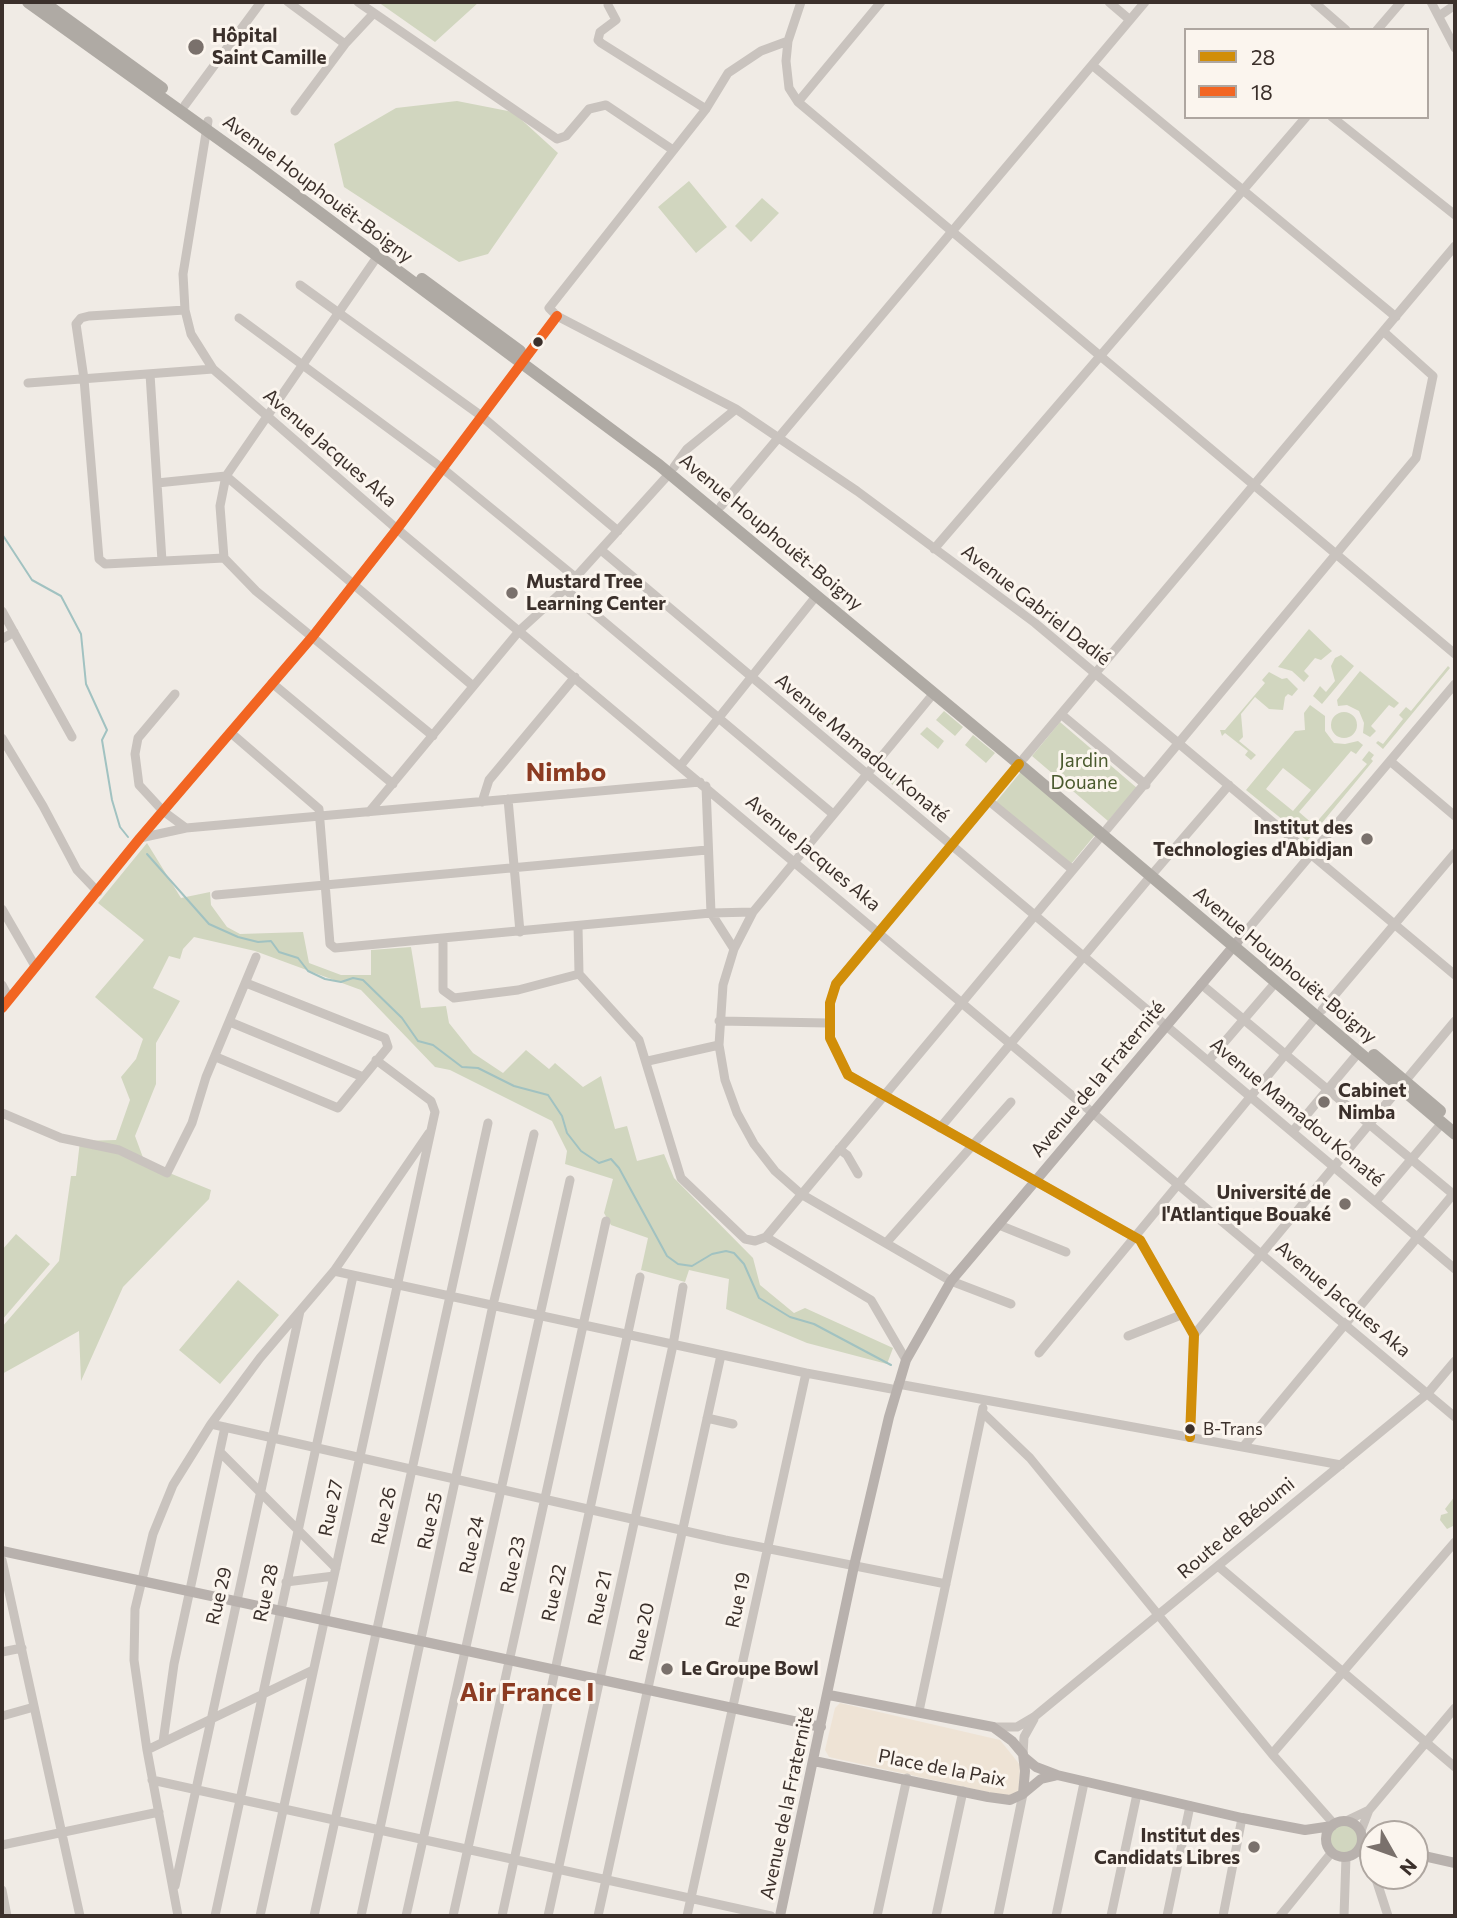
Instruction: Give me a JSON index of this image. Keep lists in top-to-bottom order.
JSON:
{
  "streets": {
    "highway": ["Avenue Houphouët-Boigny"],
    "main road": ["Avenue de la Fraternité", "Place de la Paix"],
    "street": [
      "Avenue Jacques Aka",
      "Avenue Gabriel Dadié",
      "Avenue Mamadou Konaté",
      "Rue 27",
      "Rue 26",
      "Rue 25",
      "Route de Béoumi",
      "Rue 24",
      "Rue 23",
      "Rue 28",
      "Rue 22",
      "Rue 29",
      "Rue 21",
      "Rue 19",
      "Rue 20"
    ]
  },
  "crossings": [
    ["Avenue Houphouët-Boigny", "Avenue Jacques Aka"],
    ["Avenue Houphouët-Boigny", "Avenue de la Fraternité"],
    ["Avenue Jacques Aka", "Avenue de la Fraternité"],
    ["Avenue Jacques Aka", "Route de Béoumi"],
    ["Avenue Gabriel Dadié", "Avenue de la Fraternité"],
    ["Avenue Mamadou Konaté", "Avenue de la Fraternité"],
    ["Avenue de la Fraternité", "Place de la Paix"],
    ["Route de Béoumi", "Place de la Paix"]
  ],
  "districts": ["Nimbo", "Air France I"],
  "parks": ["Jardin Douane"],
  "places": [
    "Hôpital Saint Camille",
    "Mustard Tree Learning Center",
    "Institut des Technologies d'Abidjan",
    "Cabinet Nimba",
    "Université de l'Atlantique Bouaké",
    "B-Trans",
    "Le Groupe Bowl",
    "Institut des Candidats Libres"
  ],
  "lines": ["transit line 18", "transit line 28"],
  "legend": ["28", "18"],
  "north": "bottom right"
}
